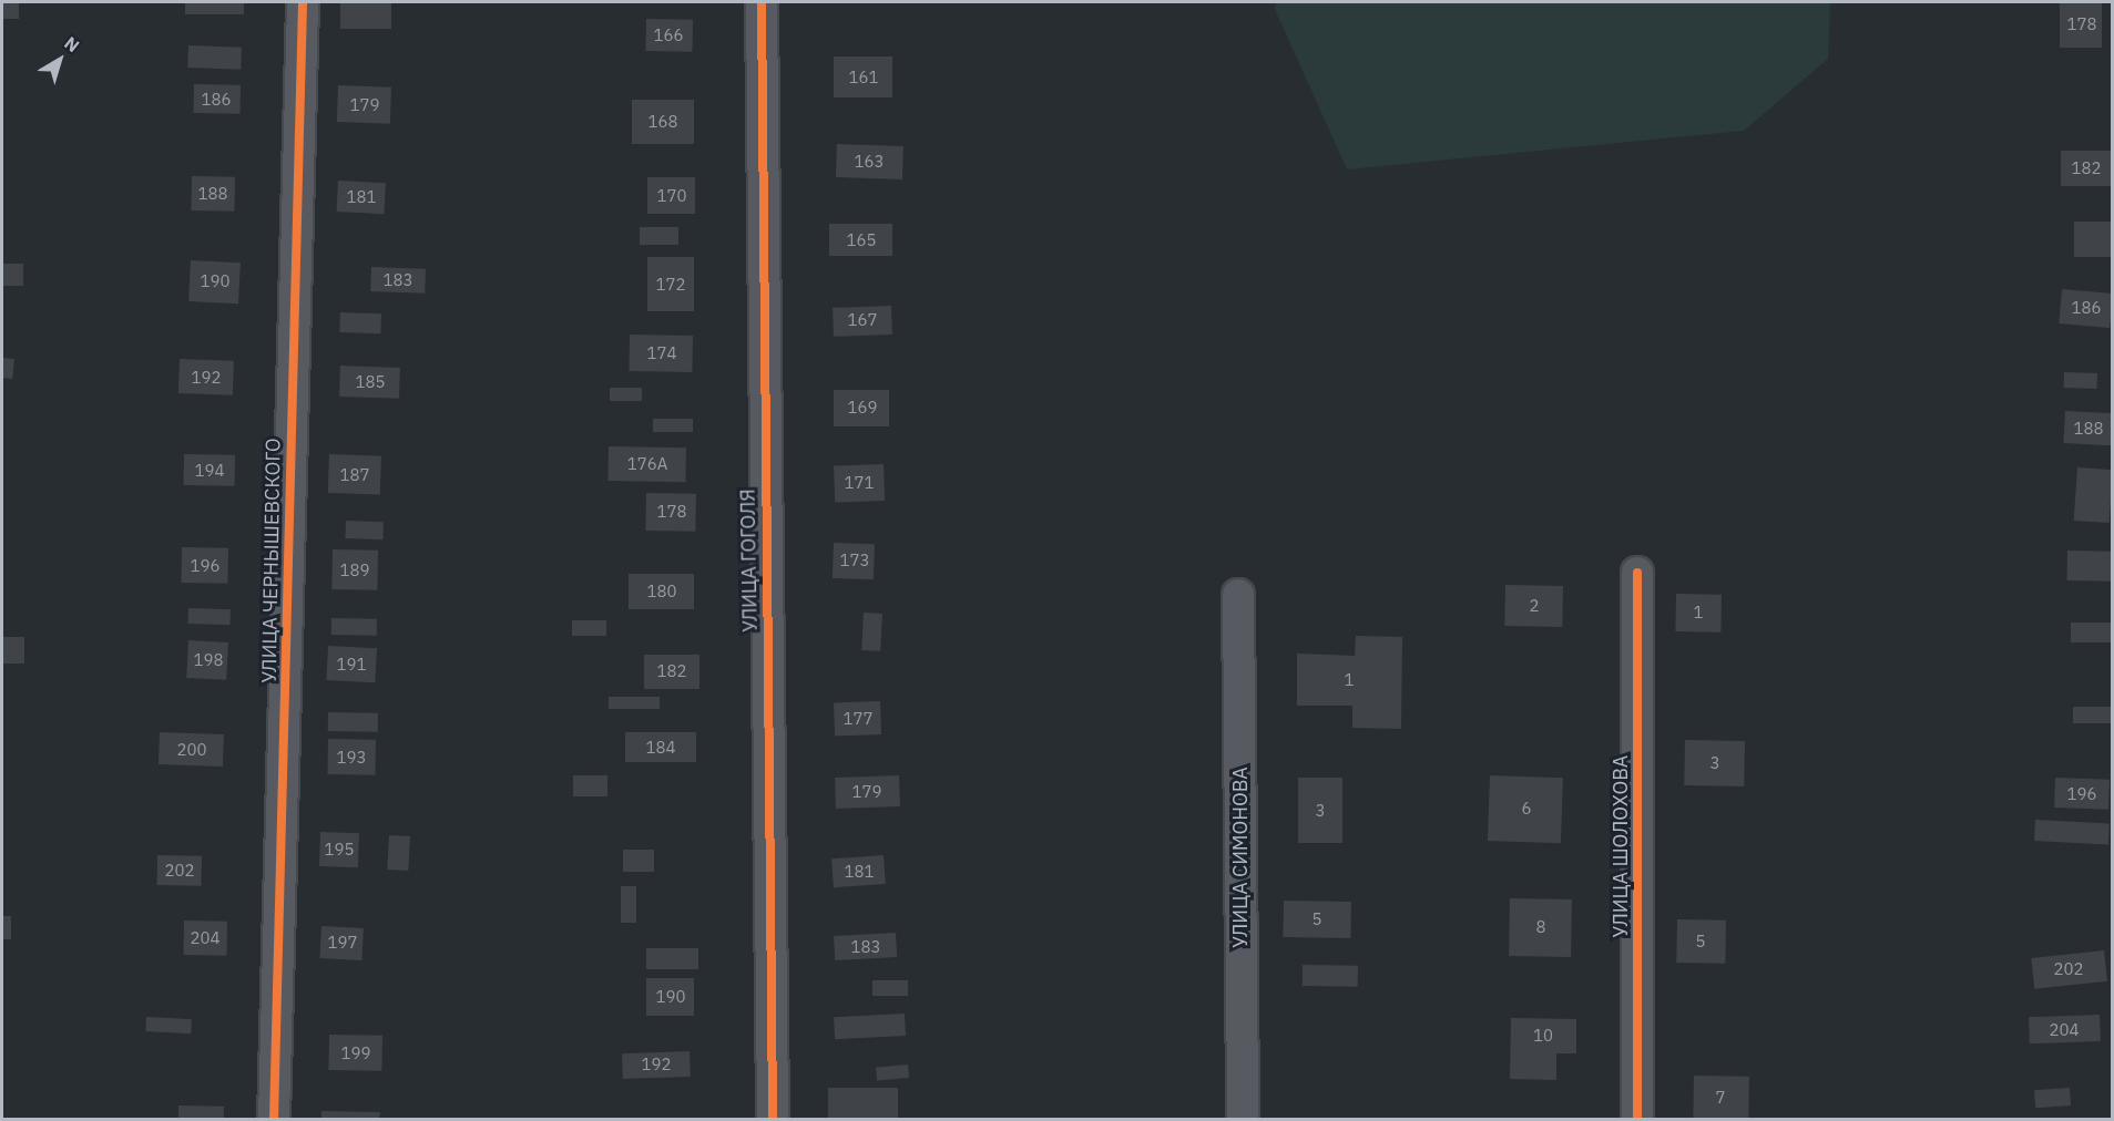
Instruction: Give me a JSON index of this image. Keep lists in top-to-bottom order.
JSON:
{
  "streets": {
    "street": [
      "УЛИЦА ЧЕРНЫШЕВСКОГО",
      "УЛИЦА ГОГОЛЯ",
      "УЛИЦА ШОЛОХОВА",
      "УЛИЦА СИМОНОВА"
    ]
  },
  "house_numbers": [
    "178",
    "166",
    "161",
    "186",
    "179",
    "168",
    "163",
    "182",
    "188",
    "170",
    "181",
    "165",
    "183",
    "190",
    "172",
    "186",
    "167",
    "174",
    "192",
    "185",
    "169",
    "188",
    "176А",
    "194",
    "187",
    "171",
    "178",
    "173",
    "196",
    "189",
    "180",
    "2",
    "1",
    "198",
    "191",
    "182",
    "1",
    "177",
    "184",
    "200",
    "193",
    "3",
    "179",
    "196",
    "6",
    "3",
    "195",
    "202",
    "181",
    "5",
    "8",
    "204",
    "5",
    "197",
    "183",
    "202",
    "190",
    "204",
    "10",
    "199",
    "192",
    "7"
  ],
  "north": "top right"
}
